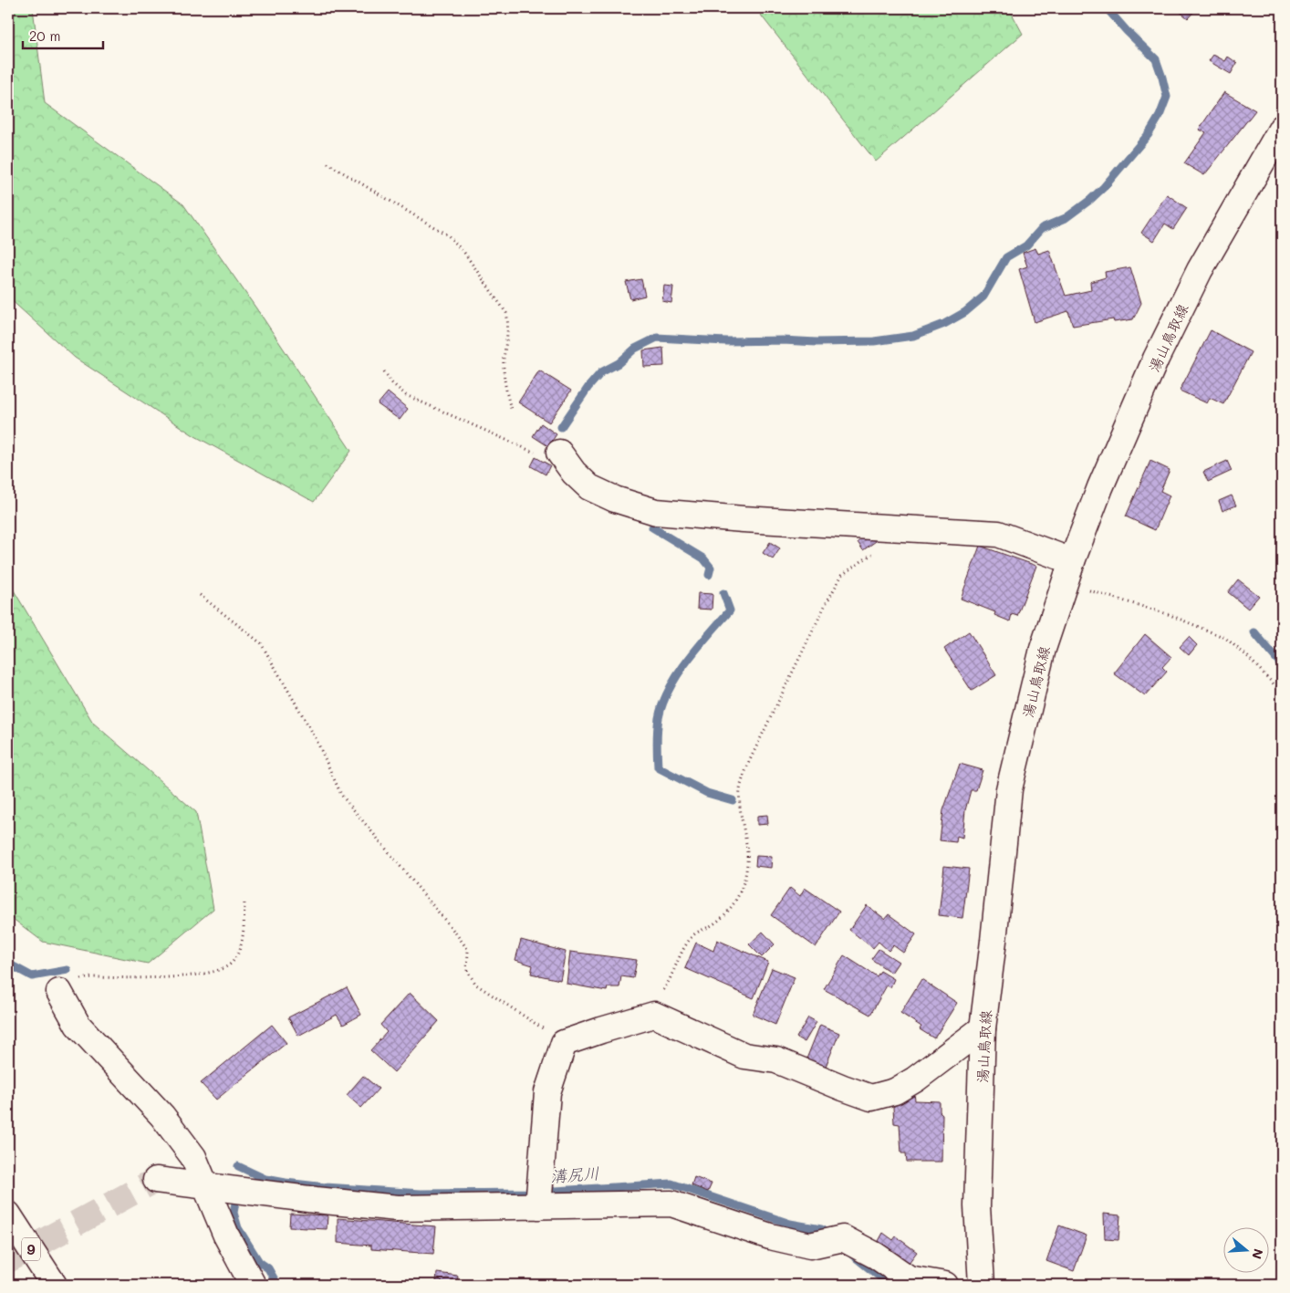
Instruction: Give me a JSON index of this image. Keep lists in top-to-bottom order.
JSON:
{
  "streets": {
    "main road": ["湯山鳥取線", "9"]
  },
  "water": ["溝尻川"],
  "scale_bar": "20 m",
  "north": "right"
}
